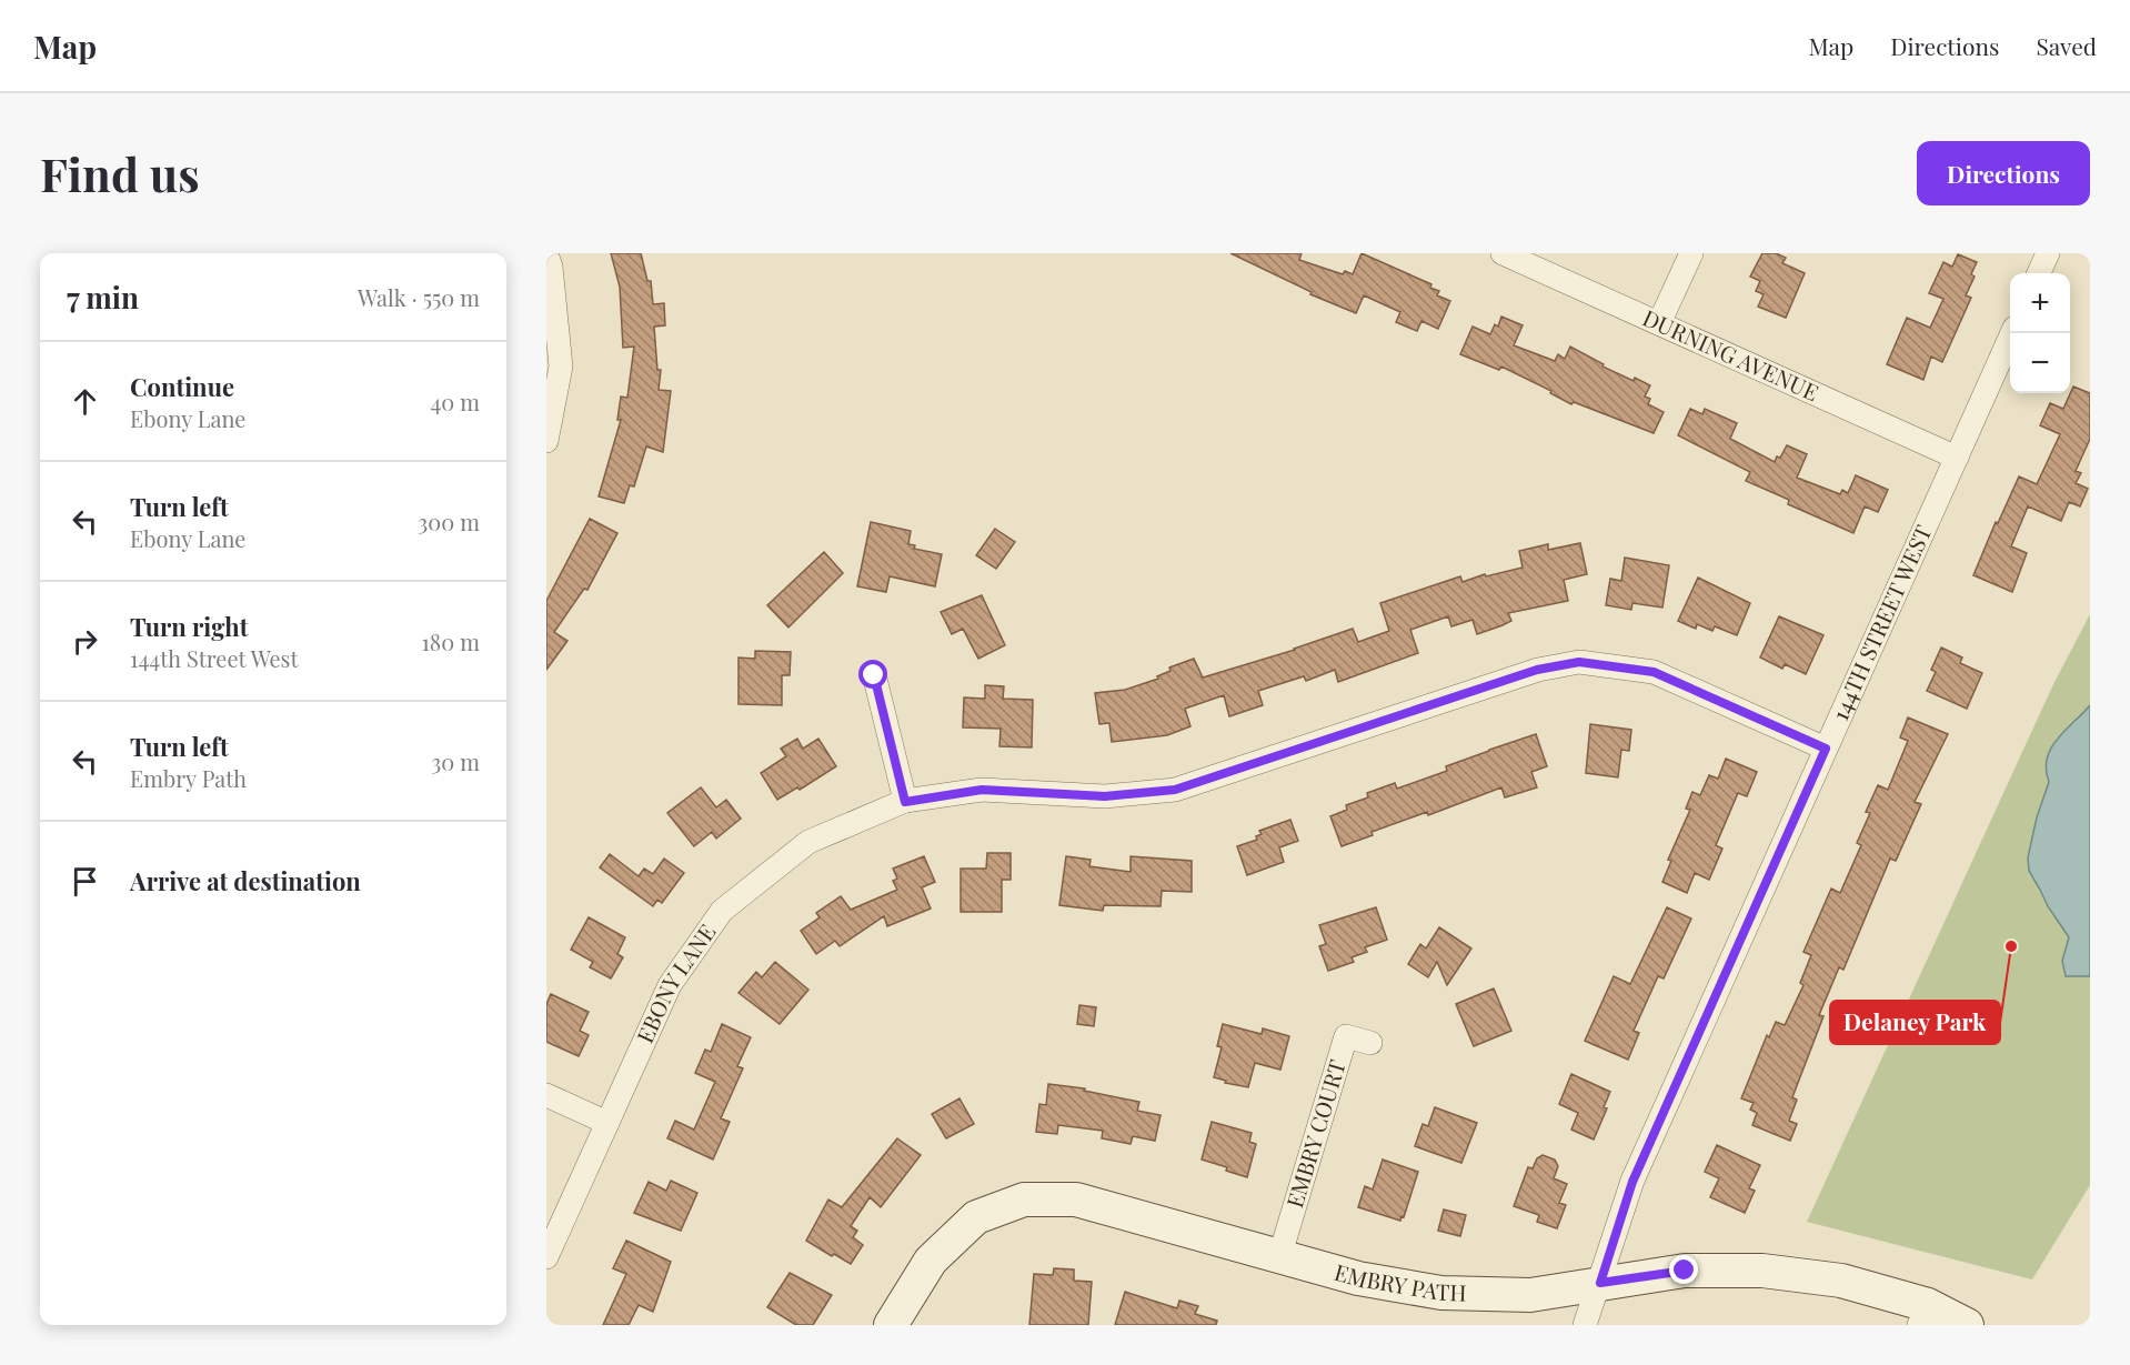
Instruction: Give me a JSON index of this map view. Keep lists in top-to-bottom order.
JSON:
{
  "streets": {
    "street": [
      "DURNING AVENUE",
      "144TH STREET WEST",
      "EBONY LANE",
      "EMBRY COURT",
      "EMBRY PATH"
    ]
  },
  "crossings": [
    ["DURNING AVENUE", "144TH STREET WEST"],
    ["144TH STREET WEST", "EBONY LANE"],
    ["144TH STREET WEST", "EMBRY PATH"],
    ["EMBRY COURT", "EMBRY PATH"]
  ],
  "places": ["Delaney Park"],
  "page": {
    "header": "Map",
    "nav": ["Map", "Directions", "Saved"],
    "buttons": "Directions",
    "title": "Find us",
    "heading": ["7 min", "Walk · 550 m"],
    "map_buttons": ["+", "−"],
    "list": [
      ["Continue", "Ebony Lane", "40 m"],
      ["Turn left", "Ebony Lane", "300 m"],
      ["Turn right", "144th Street West", "180 m"],
      ["Turn left", "Embry Path", "30 m"],
      "Arrive at destination"
    ]
  }
}
